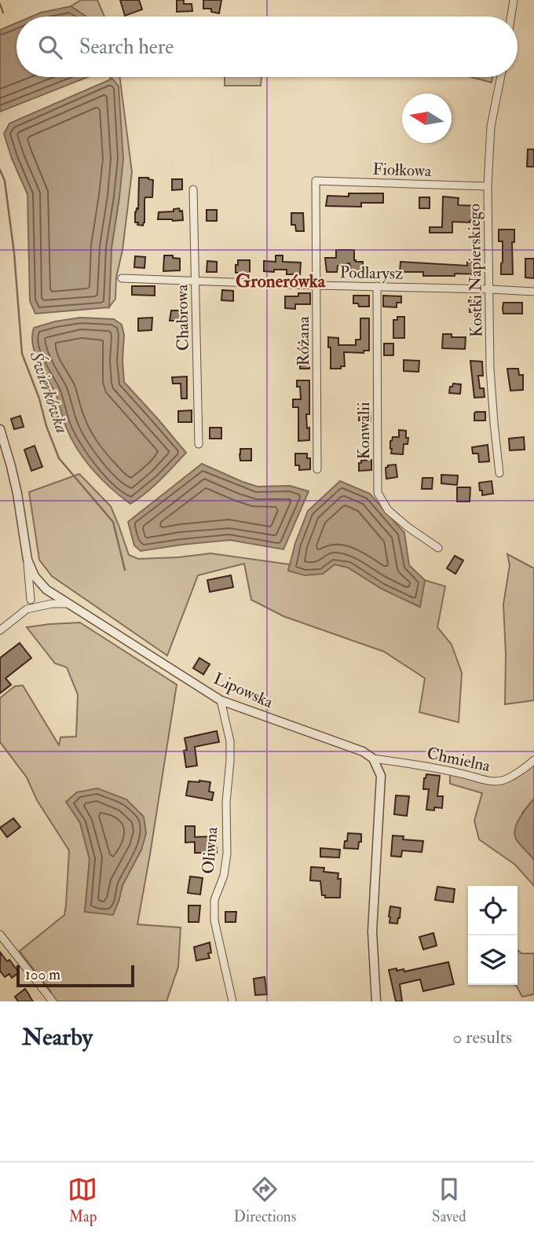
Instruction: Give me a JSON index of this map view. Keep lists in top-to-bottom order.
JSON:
{
  "streets": {
    "street": [
      "Fiołkowa",
      "Kostki Napierskiego",
      "Podlarysz",
      "Chabrowa",
      "Różana",
      "Konwalii",
      "Lipowska",
      "Chmielna",
      "Oliwna"
    ]
  },
  "crossings": [
    ["Fiołkowa", "Kostki Napierskiego"],
    ["Fiołkowa", "Różana"],
    ["Kostki Napierskiego", "Podlarysz"],
    ["Podlarysz", "Chabrowa"],
    ["Podlarysz", "Różana"],
    ["Podlarysz", "Konwalii"],
    ["Lipowska", "Chmielna"],
    ["Lipowska", "Oliwna"]
  ],
  "districts": ["Gronerówka"],
  "water": ["Świerkówka"],
  "scale_bar": "100 m",
  "north": "left",
  "page": {
    "search": "Search here",
    "scale": "100 m",
    "heading": ["Nearby", "0 results"],
    "nav": ["Map", "Directions", "Saved"]
  }
}
